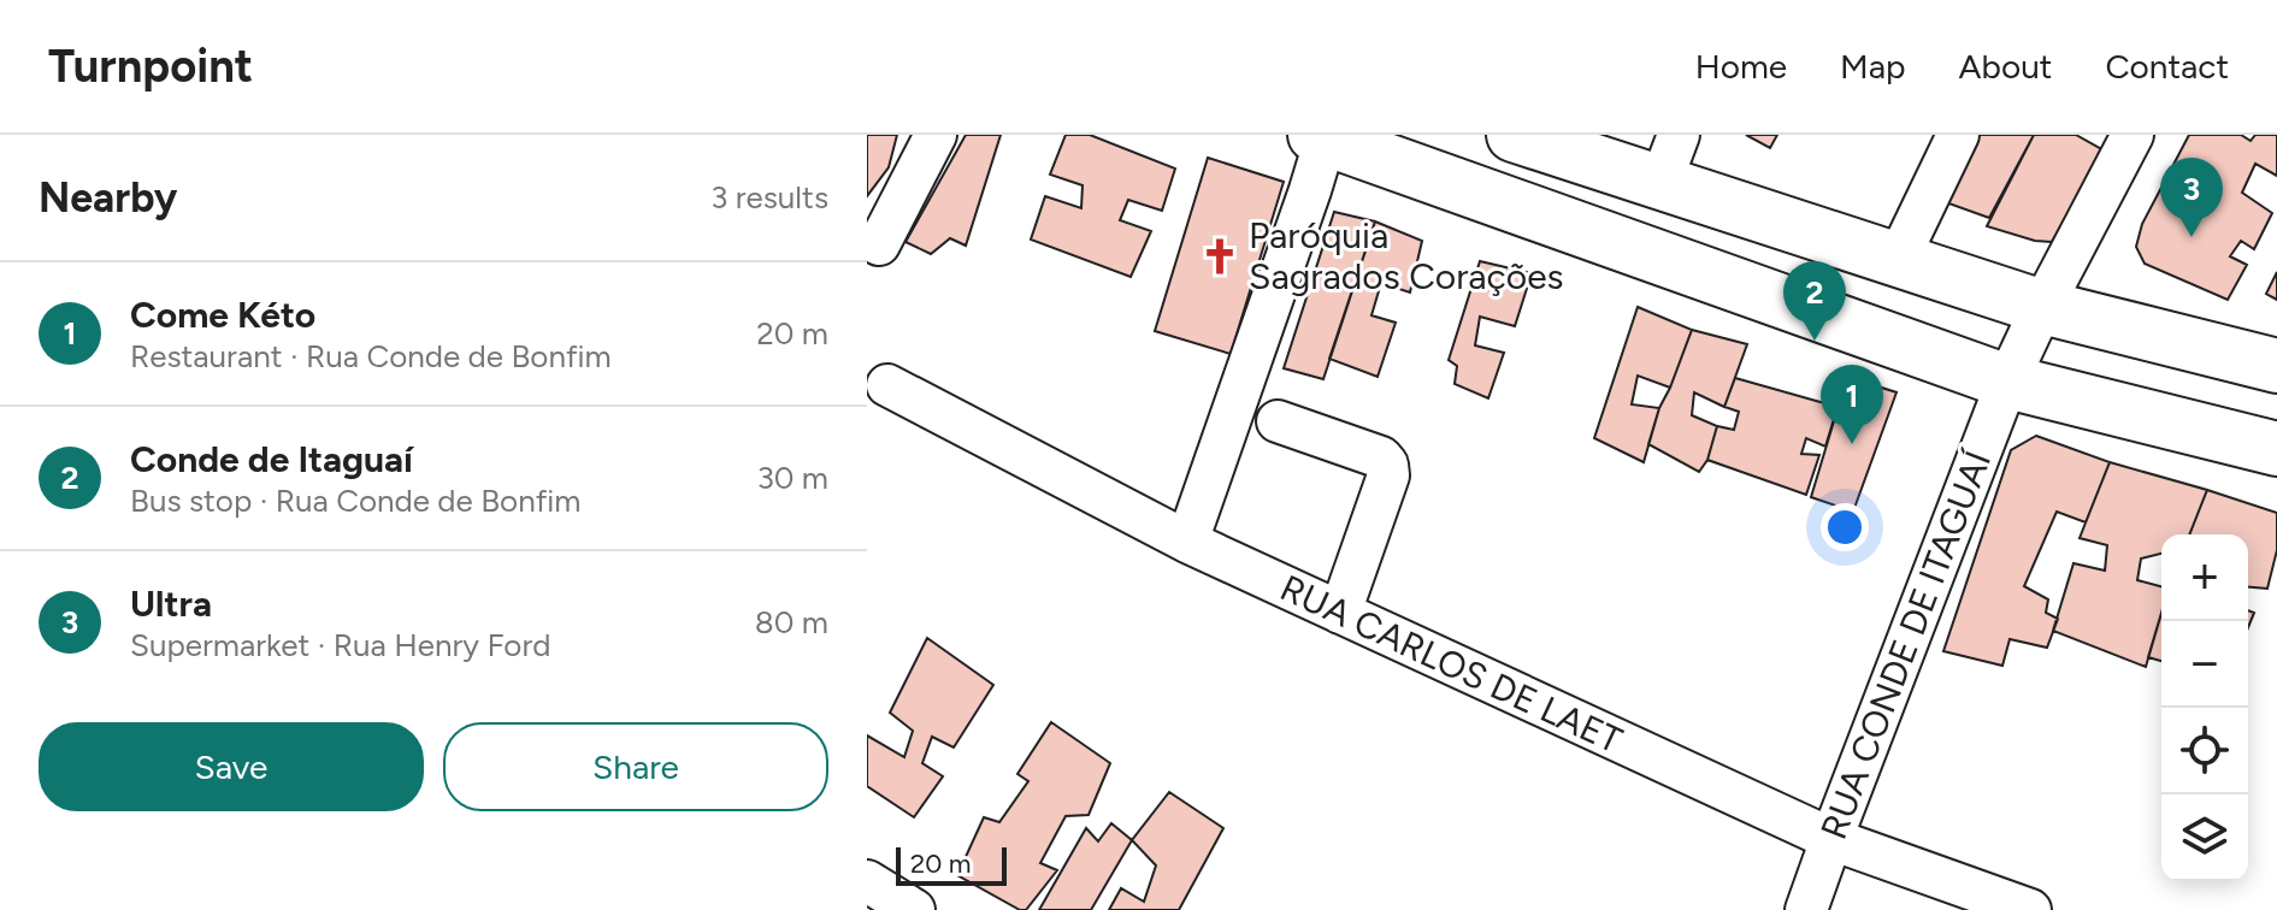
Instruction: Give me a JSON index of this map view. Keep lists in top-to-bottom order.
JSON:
{
  "streets": {
    "street": ["RUA CONDE DE ITAGUAÍ", "RUA CARLOS DE LAET"]
  },
  "crossings": [
    ["RUA CONDE DE ITAGUAÍ", "RUA CARLOS DE LAET"]
  ],
  "places": {
    "church": ["Paróquia Sagrados Corações"]
  },
  "scale_bar": "20 m",
  "page": {
    "header": "Turnpoint",
    "nav": [
      "Home",
      "Map",
      "About",
      "Contact"
    ],
    "heading": ["Nearby", "3 results"],
    "pins": ["3", "2", "1"],
    "list": [
      {
        "mark": "1",
        "name": "Come Kéto",
        "note": "Restaurant · Rua Conde de Bonfim",
        "value": "20 m"
      },
      {
        "mark": "2",
        "name": "Conde de Itaguaí",
        "note": "Bus stop · Rua Conde de Bonfim",
        "value": "30 m"
      },
      {
        "mark": "3",
        "name": "Ultra",
        "note": "Supermarket · Rua Henry Ford",
        "value": "80 m"
      }
    ],
    "map_buttons": ["+", "−"],
    "buttons": ["Save", "Share"],
    "scale": "20 m"
  }
}
